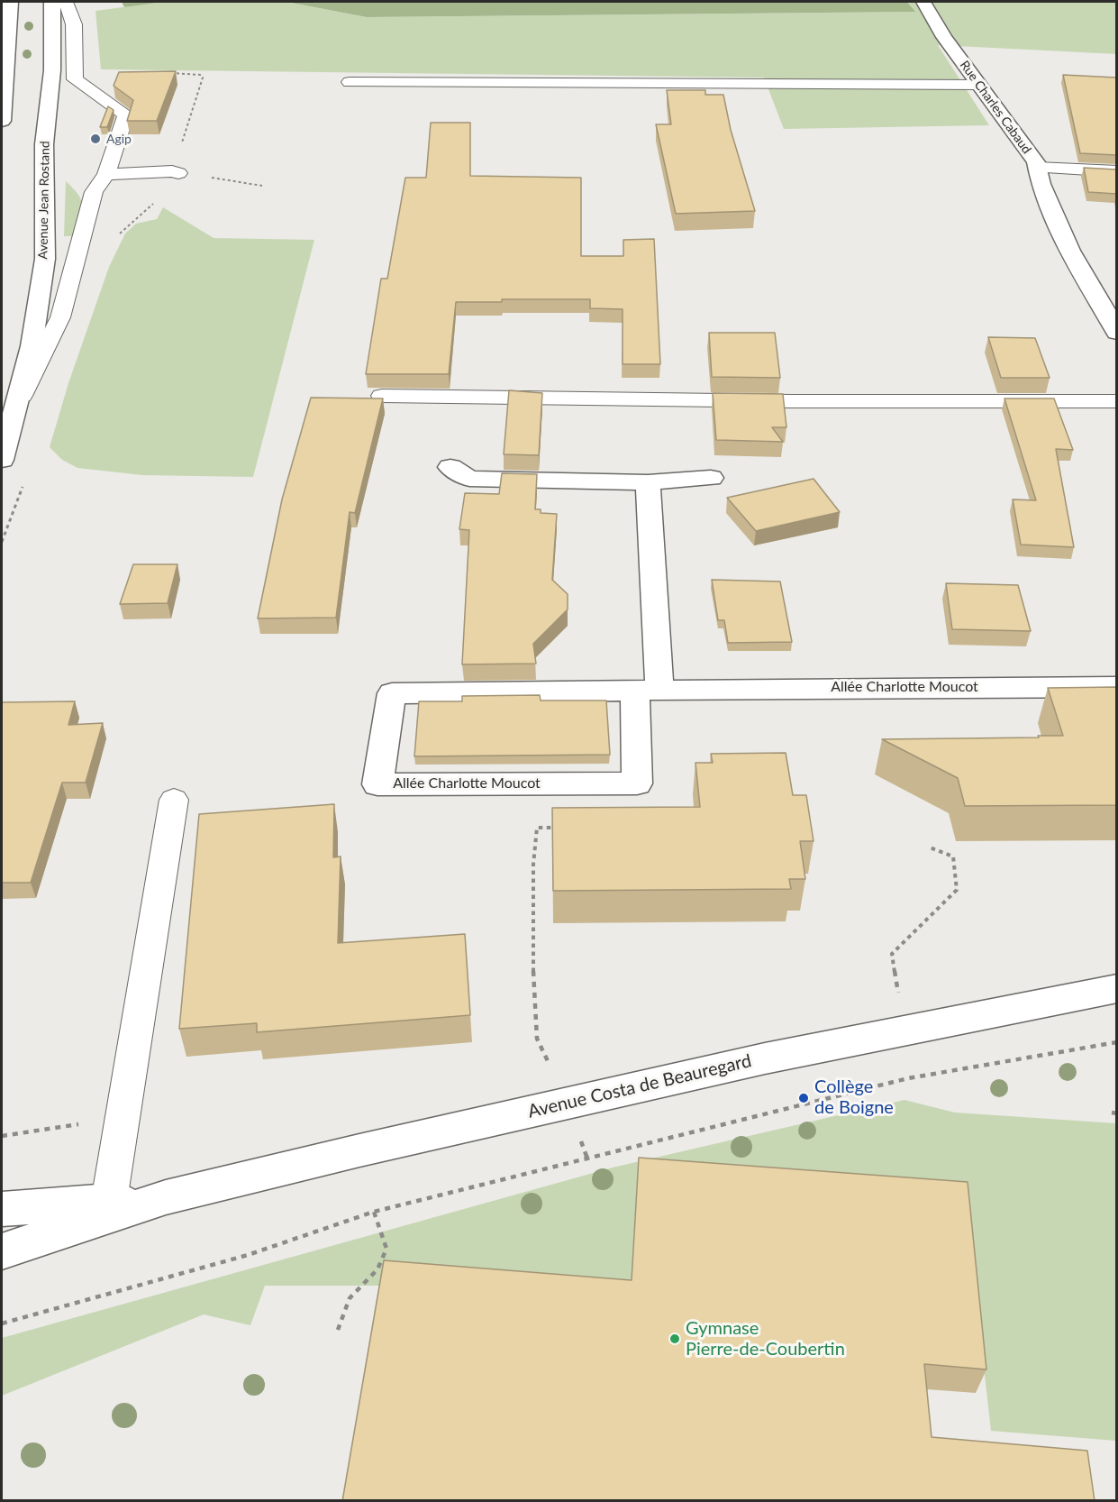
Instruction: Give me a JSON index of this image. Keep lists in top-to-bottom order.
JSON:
{
  "streets": {
    "main road": [
      "Rue Charles Cabaud",
      "Avenue Jean Rostand",
      "Allée Charlotte Moucot",
      "Avenue Costa de Beauregard"
    ]
  },
  "places": ["Agip", "Collège de Boigne", "Gymnase Pierre-de-Coubertin"]
}
